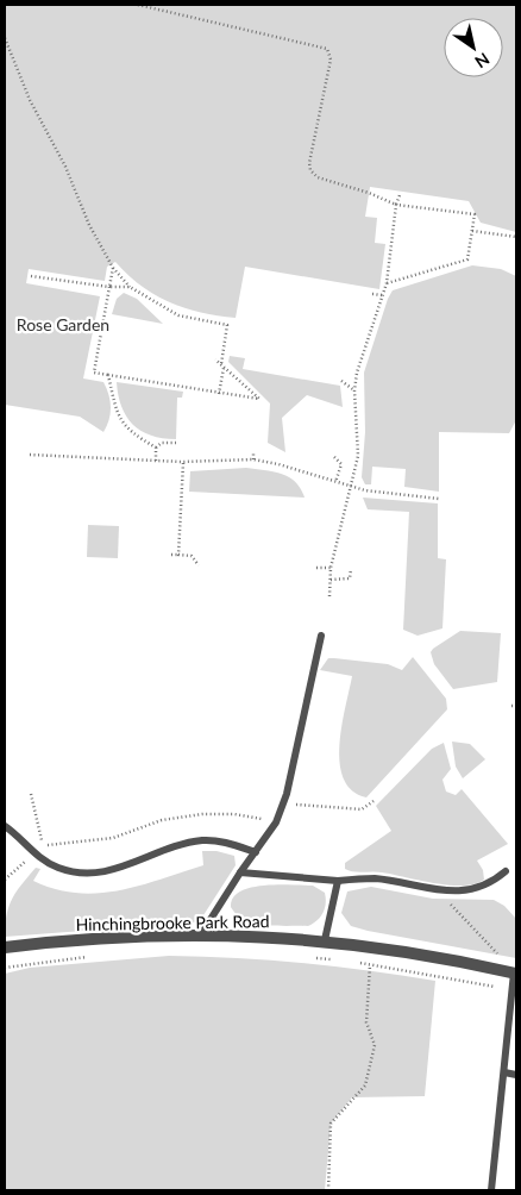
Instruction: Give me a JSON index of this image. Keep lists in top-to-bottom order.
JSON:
{
  "streets": {
    "street": ["Hinchingbrooke Park Road"]
  },
  "parks": ["Rose Garden"],
  "north": "bottom right"
}
